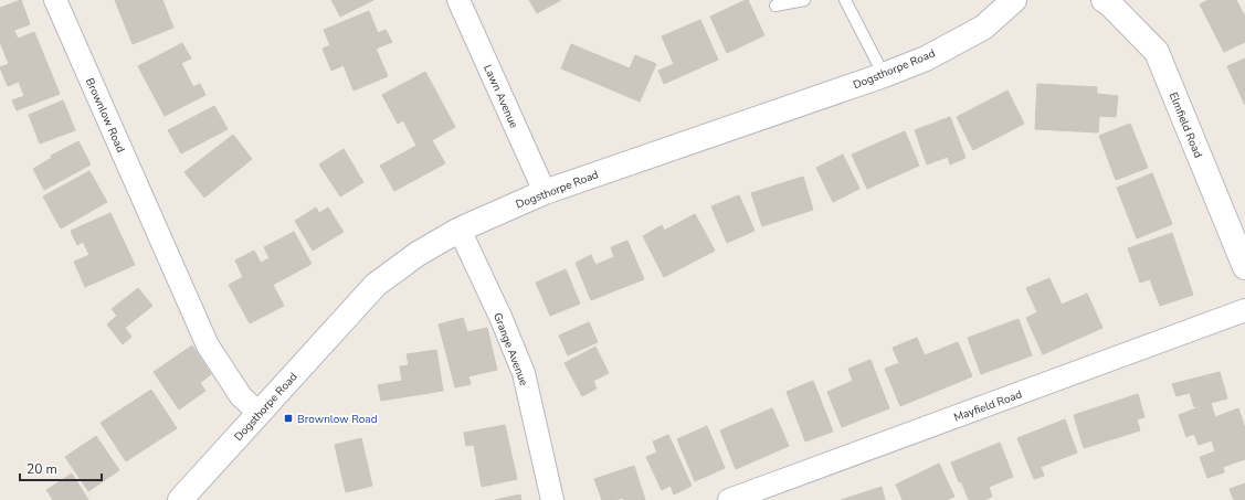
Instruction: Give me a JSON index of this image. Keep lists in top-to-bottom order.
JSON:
{
  "streets": {
    "street": [
      "Dogsthorpe Road",
      "Lawn Avenue",
      "Brownlow Road",
      "Elmfield Road",
      "Grange Avenue",
      "Mayfield Road"
    ]
  },
  "crossings": [
    ["Dogsthorpe Road", "Lawn Avenue"],
    ["Dogsthorpe Road", "Brownlow Road"],
    ["Dogsthorpe Road", "Grange Avenue"]
  ],
  "places": {
    "transit": ["Brownlow Road"]
  },
  "scale_bar": "20 m"
}
